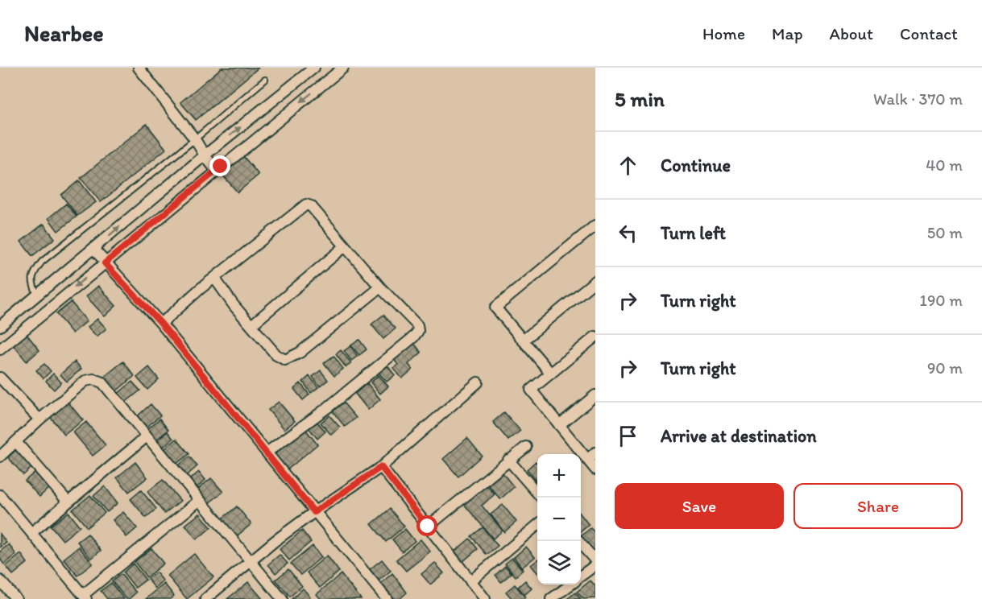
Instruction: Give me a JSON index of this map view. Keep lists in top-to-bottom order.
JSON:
{
  "page": {
    "header": "Nearbee",
    "nav": [
      "Home",
      "Map",
      "About",
      "Contact"
    ],
    "heading": ["5 min", "Walk · 370 m"],
    "list": [
      ["Continue", "40 m"],
      ["Turn left", "50 m"],
      ["Turn right", "190 m"],
      ["Turn right", "90 m"],
      "Arrive at destination"
    ],
    "map_buttons": ["+", "−"],
    "buttons": ["Save", "Share"]
  }
}
